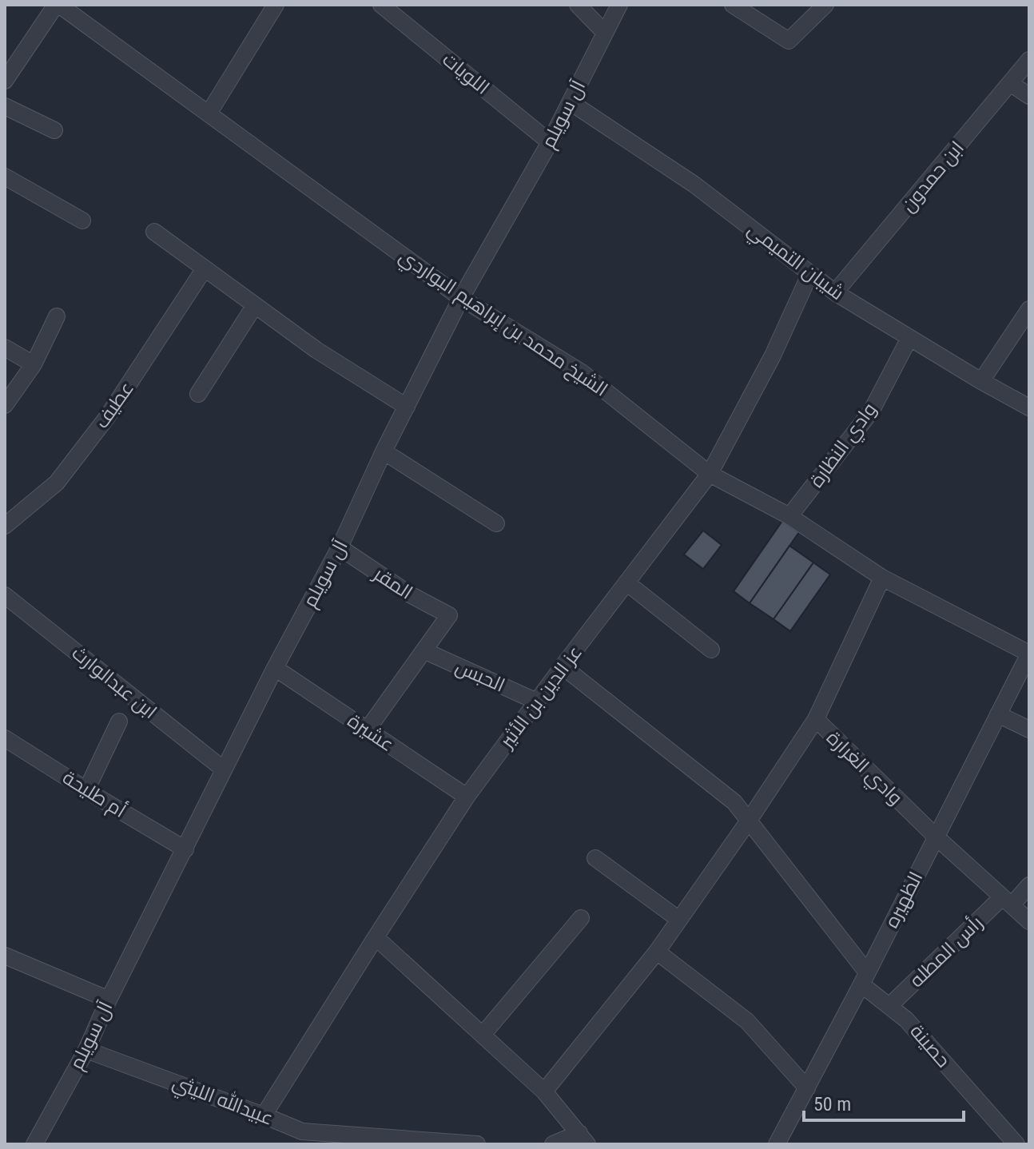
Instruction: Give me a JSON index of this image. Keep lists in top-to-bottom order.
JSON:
{
  "streets": {
    "street": [
      "اللويات",
      "آل سويلم",
      "ابن حمدون",
      "شيبان التميمي",
      "الشيخ محمد بن إبراهيم البواردي",
      "عطيف",
      "وادي النظارة",
      "المقر",
      "الحبس",
      "ابن عبدالوارث",
      "عز الدين بن الأثير",
      "عشيرة",
      "وادي الغرارة",
      "أم طليحة",
      "الظهيره",
      "رأس المطله",
      "حصينة",
      "عبيدالله الليثي"
    ]
  },
  "crossings": [
    ["اللويات", "آل سويلم"],
    ["آل سويلم", "شيبان التميمي"],
    ["آل سويلم", "الشيخ محمد بن إبراهيم البواردي"],
    ["آل سويلم", "المقر"],
    ["آل سويلم", "ابن عبدالوارث"],
    ["آل سويلم", "عشيرة"],
    ["آل سويلم", "أم طليحة"],
    ["آل سويلم", "عبيدالله الليثي"],
    ["ابن حمدون", "شيبان التميمي"],
    ["شيبان التميمي", "وادي النظارة"],
    ["شيبان التميمي", "عز الدين بن الأثير"],
    ["الشيخ محمد بن إبراهيم البواردي", "وادي النظارة"],
    ["الشيخ محمد بن إبراهيم البواردي", "عز الدين بن الأثير"],
    ["الشيخ محمد بن إبراهيم البواردي", "وادي الغرارة"],
    ["الشيخ محمد بن إبراهيم البواردي", "الظهيره"],
    ["المقر", "الحبس"],
    ["الحبس", "عز الدين بن الأثير"],
    ["عز الدين بن الأثير", "عشيرة"],
    ["عز الدين بن الأثير", "حصينة"],
    ["عز الدين بن الأثير", "عبيدالله الليثي"],
    ["وادي الغرارة", "الظهيره"],
    ["وادي الغرارة", "رأس المطله"],
    ["الظهيره", "حصينة"],
    ["رأس المطله", "حصينة"]
  ],
  "scale_bar": "50 m"
}
